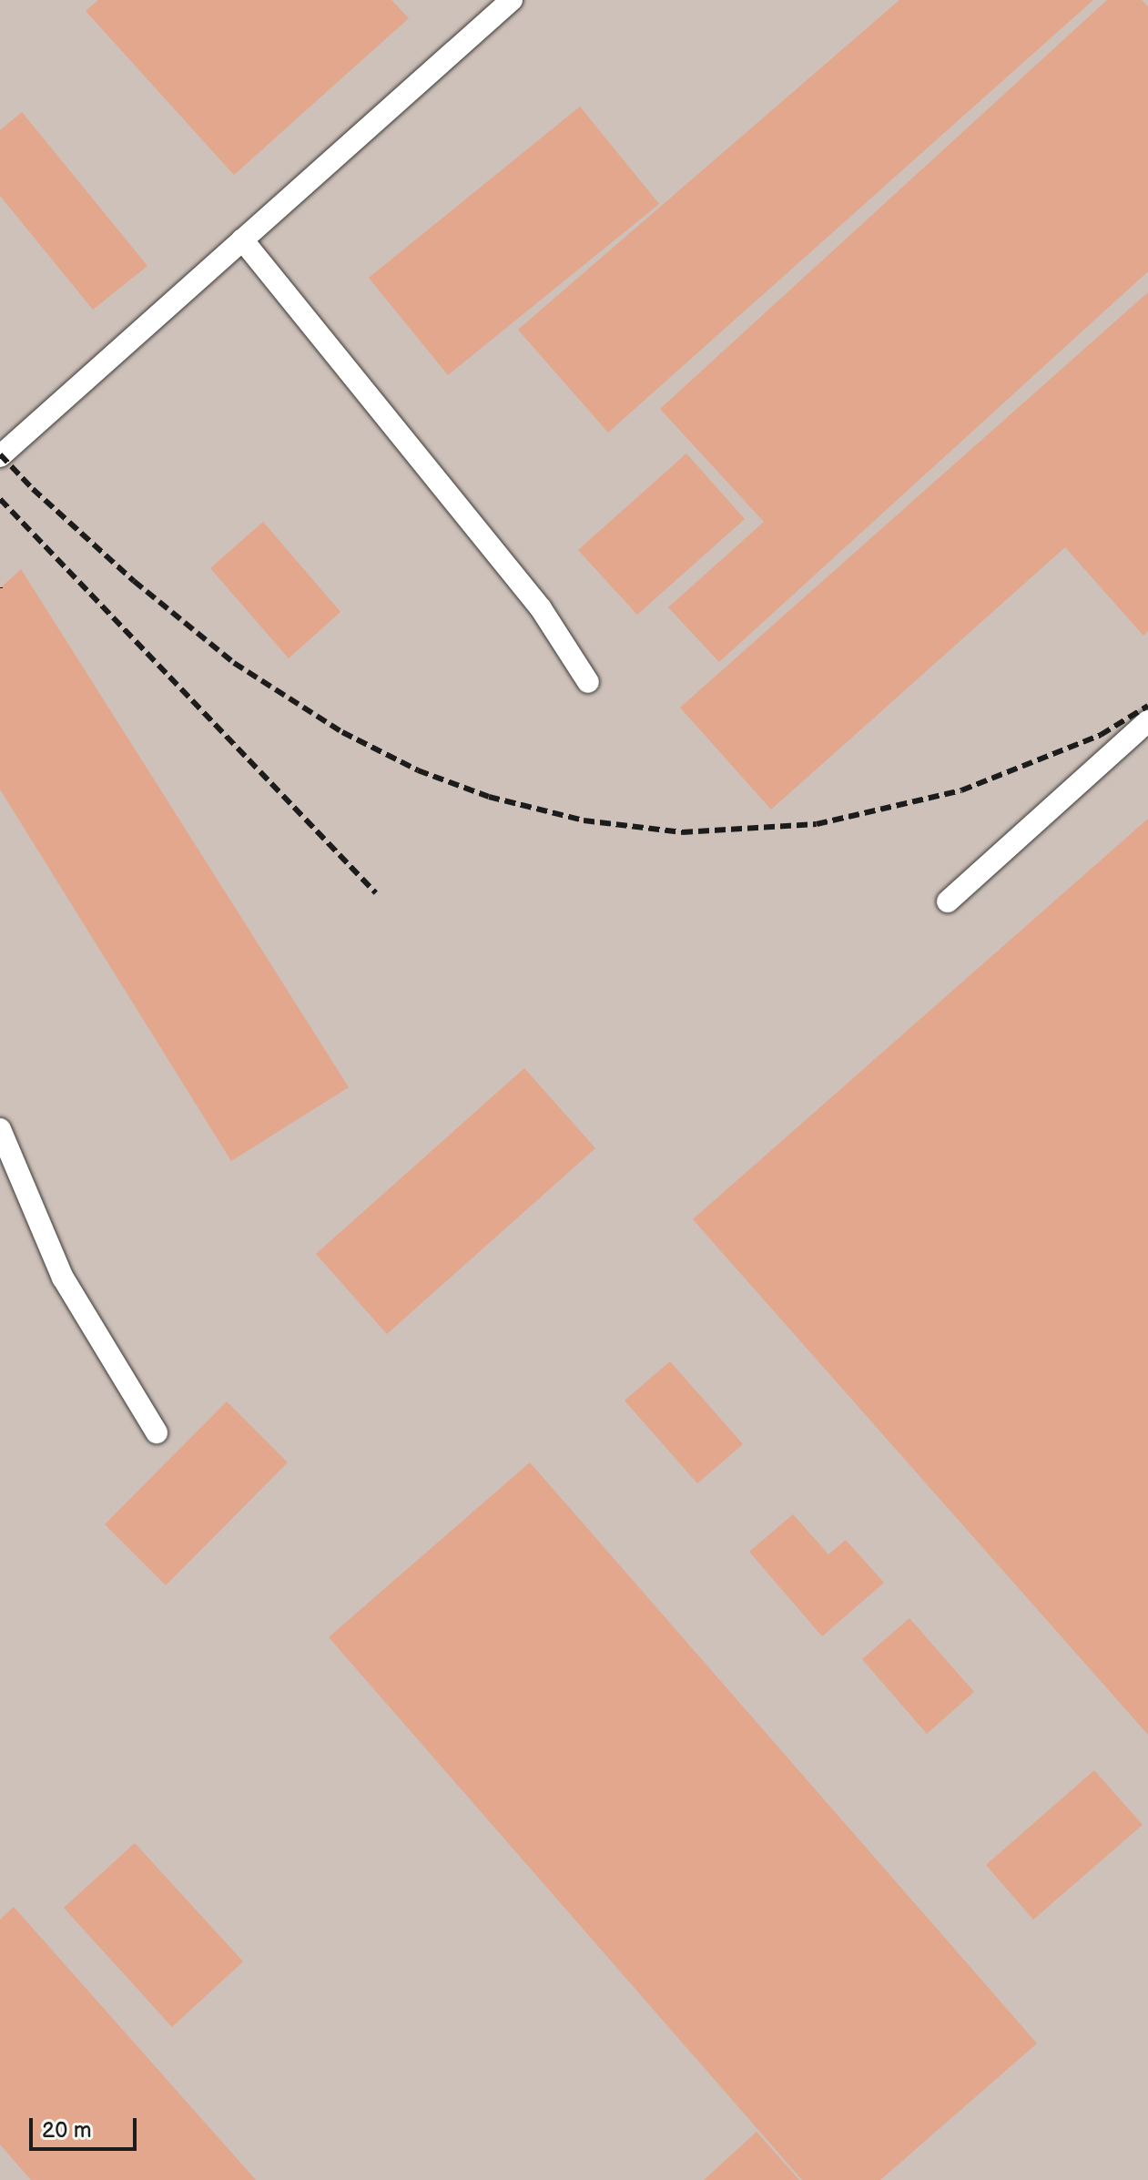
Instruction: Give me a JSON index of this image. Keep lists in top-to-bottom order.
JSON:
{
  "scale_bar": "20 m"
}
